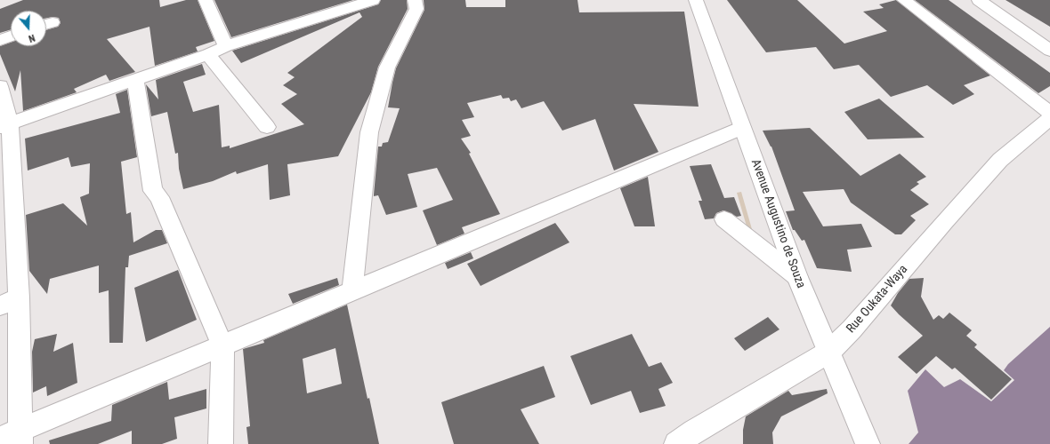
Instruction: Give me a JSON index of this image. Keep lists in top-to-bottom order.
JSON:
{
  "streets": {
    "street": ["Avenue Augustino de Souza", "Rue Oukata-Waya"]
  },
  "crossings": [
    ["Avenue Augustino de Souza", "Rue Oukata-Waya"]
  ],
  "north": "bottom"
}
